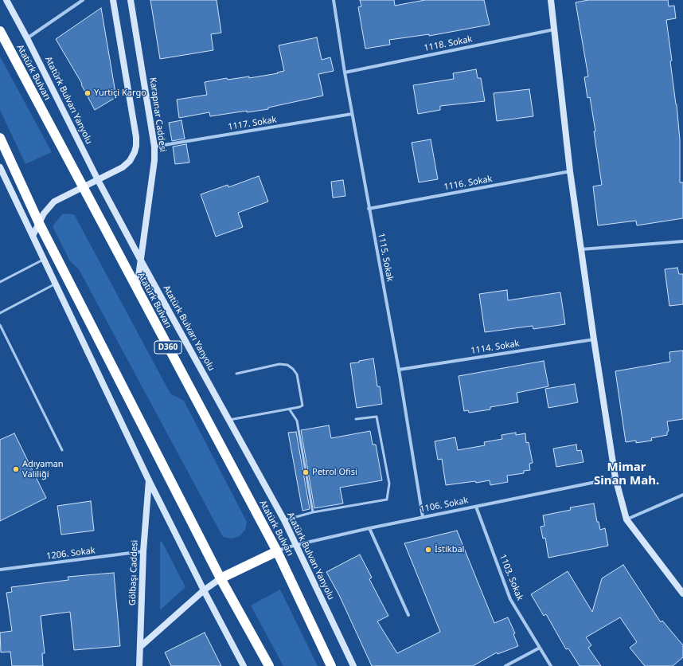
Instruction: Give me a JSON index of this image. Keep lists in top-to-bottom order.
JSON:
{
  "streets": {
    "highway": ["Atatürk Bulvarı", "D360"],
    "street": [
      "1118. Sokak",
      "Atatürk Bulvarı Yanyolu",
      "Karapınar Caddesi",
      "1117. Sokak",
      "1116. Sokak",
      "1115. Sokak",
      "1114. Sokak",
      "1106. Sokak",
      "1206. Sokak",
      "Gölbaşı Caddesi",
      "1103. Sokak"
    ]
  },
  "crossings": [
    ["1118. Sokak", "1115. Sokak"],
    ["Atatürk Bulvarı", "Karapınar Caddesi"],
    ["Atatürk Bulvarı", "1106. Sokak"],
    ["Atatürk Bulvarı Yanyolu", "Karapınar Caddesi"],
    ["Atatürk Bulvarı Yanyolu", "1106. Sokak"],
    ["Karapınar Caddesi", "1117. Sokak"],
    ["1117. Sokak", "1115. Sokak"],
    ["1116. Sokak", "1115. Sokak"],
    ["1115. Sokak", "1114. Sokak"],
    ["1115. Sokak", "1106. Sokak"],
    ["1106. Sokak", "1103. Sokak"],
    ["1206. Sokak", "Gölbaşı Caddesi"]
  ],
  "districts": ["Mimar Sinan Mah."],
  "places": [
    "Yurtiçi Kargo",
    "Adıyaman Valiliği",
    "Petrol Ofisi",
    "İstikbal"
  ]
}
